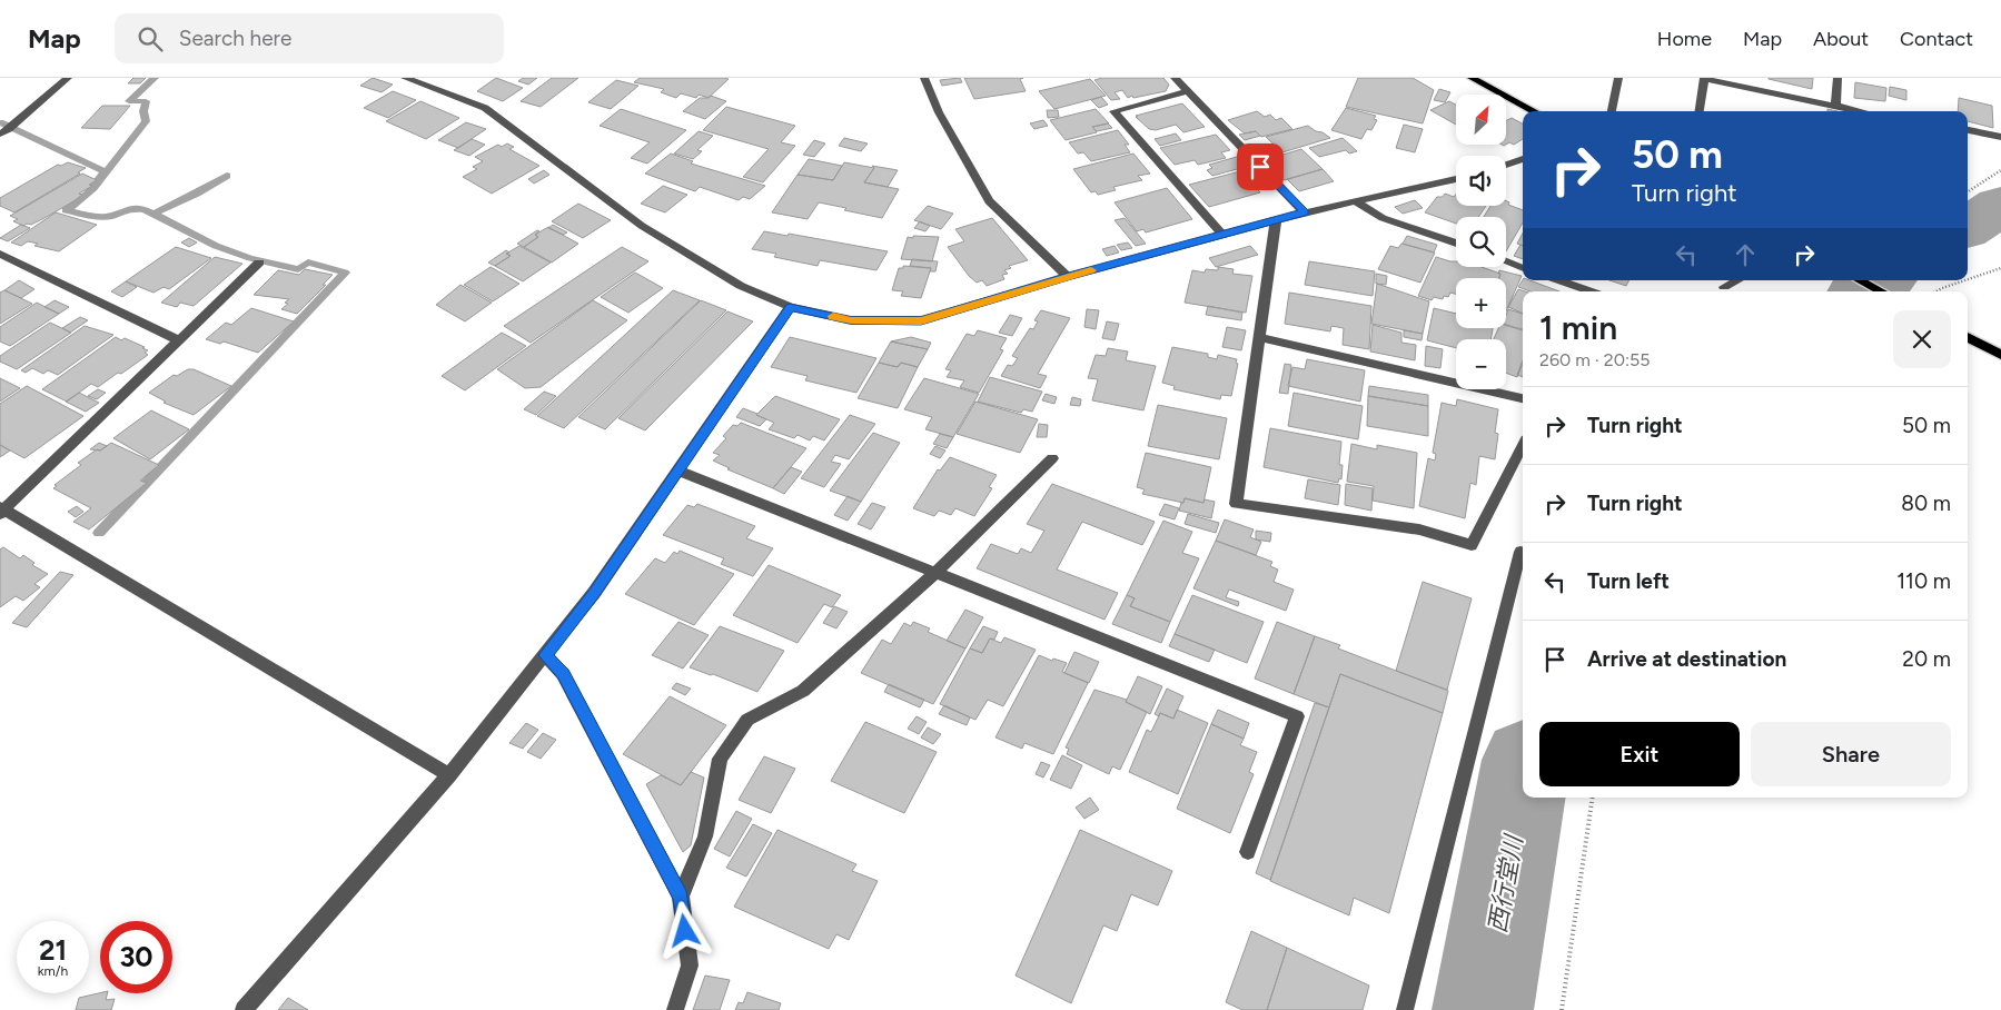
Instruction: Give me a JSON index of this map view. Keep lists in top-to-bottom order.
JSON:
{
  "water": ["西行堂川"],
  "north": "top right",
  "page": {
    "header": "Map",
    "search": "Search here",
    "nav": [
      "Home",
      "Map",
      "About",
      "Contact"
    ],
    "map_buttons": ["+", "−"],
    "turn": ["50 m", "Turn right"],
    "heading": ["1 min", "260 m · 20:55"],
    "list": [
      {
        "name": "Turn right",
        "value": "50 m"
      },
      {
        "name": "Turn right",
        "value": "80 m"
      },
      {
        "name": "Turn left",
        "value": "110 m"
      },
      {
        "name": "Arrive at destination",
        "value": "20 m"
      }
    ],
    "buttons": ["Exit", "Share"],
    "speed": "21 km/h",
    "limit": "30"
  }
}
